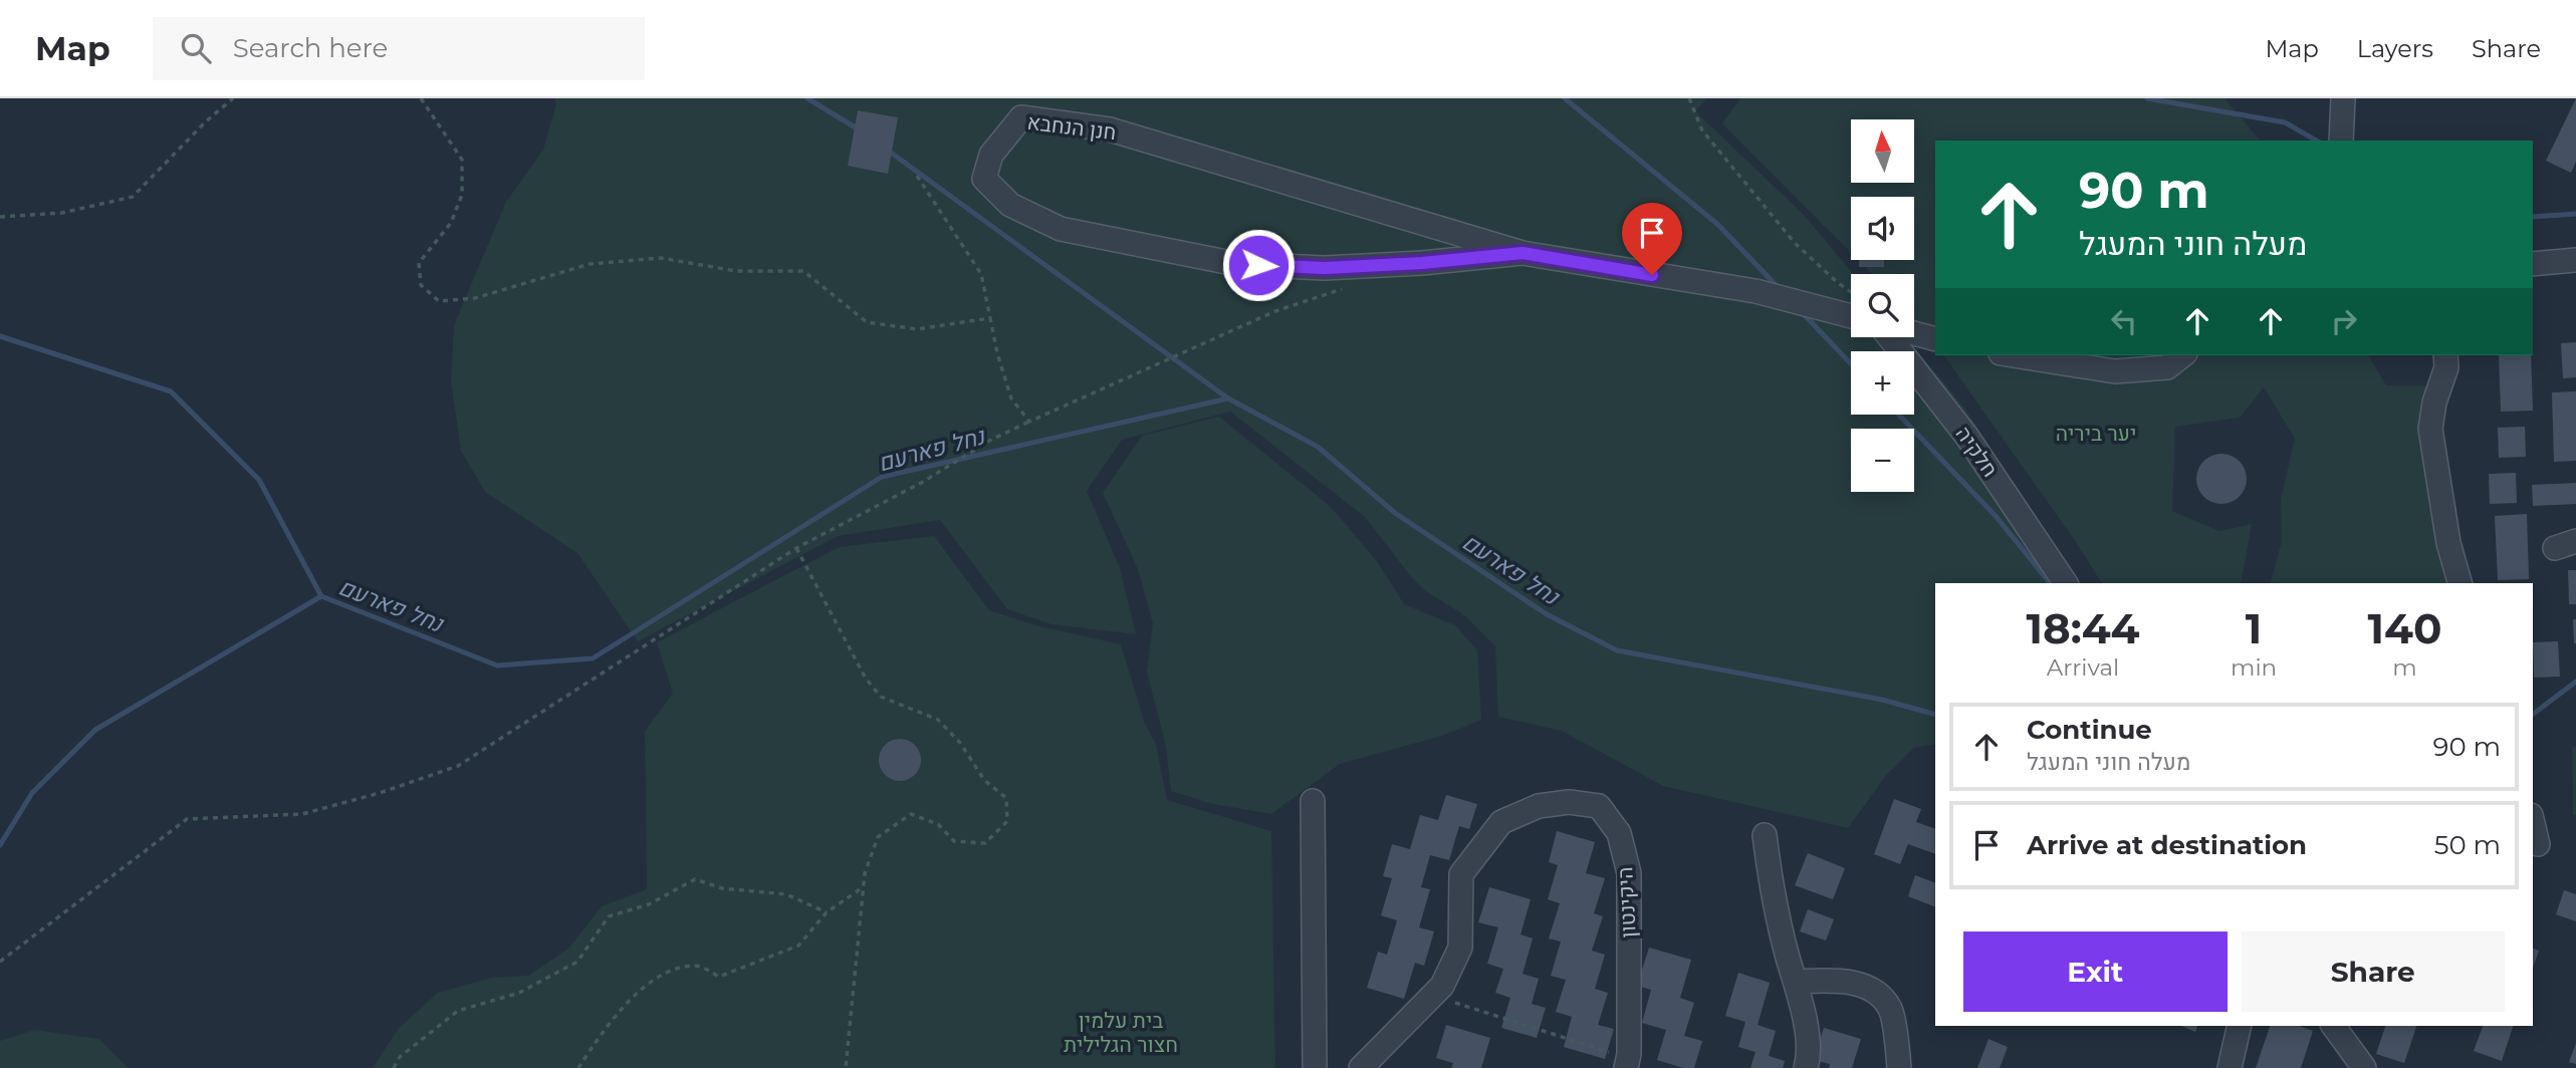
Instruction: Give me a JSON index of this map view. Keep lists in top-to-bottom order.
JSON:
{
  "streets": {
    "street": ["חנן הנחבא", "חלקיה", "היקינטון"]
  },
  "water": ["נחל פארעם"],
  "parks": ["יער ביריה", "בית עלמין חצור הגלילית"],
  "north": "top",
  "page": {
    "header": "Map",
    "search": "Search here",
    "nav": ["Map", "Layers", "Share"],
    "map_buttons": ["+", "−"],
    "turn": ["90 m", "מעלה חוני המעגל"],
    "eta": [
      "18:44",
      "Arrival",
      "1",
      "min",
      "140",
      "m"
    ],
    "list": [
      {
        "name": "Continue",
        "note": "מעלה חוני המעגל",
        "value": "90 m"
      },
      {
        "name": "Arrive at destination",
        "value": "50 m"
      }
    ],
    "buttons": ["Exit", "Share"]
  }
}
